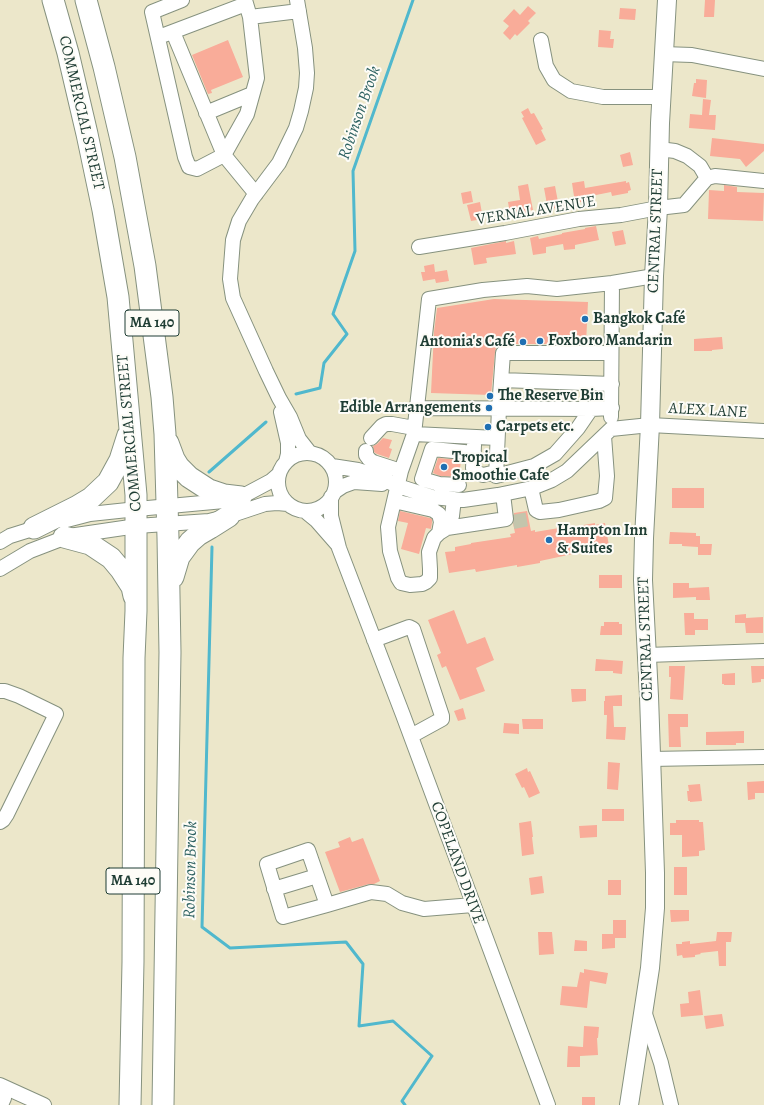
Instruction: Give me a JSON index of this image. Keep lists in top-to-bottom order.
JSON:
{
  "streets": {
    "highway": ["COMMERCIAL STREET", "MA 140"],
    "main road": ["CENTRAL STREET"],
    "street": ["VERNAL AVENUE", "ALEX LANE", "COPELAND DRIVE"]
  },
  "crossings": [
    ["VERNAL AVENUE", "CENTRAL STREET"],
    ["CENTRAL STREET", "ALEX LANE"]
  ],
  "water": ["Robinson Brook"],
  "places": [
    "Bangkok Café",
    "Foxboro Mandarin",
    "Antonia's Café",
    "The Reserve Bin",
    "Edible Arrangements",
    "Carpets etc.",
    "Tropical Smoothie Cafe",
    "Hampton Inn & Suites"
  ]
}
